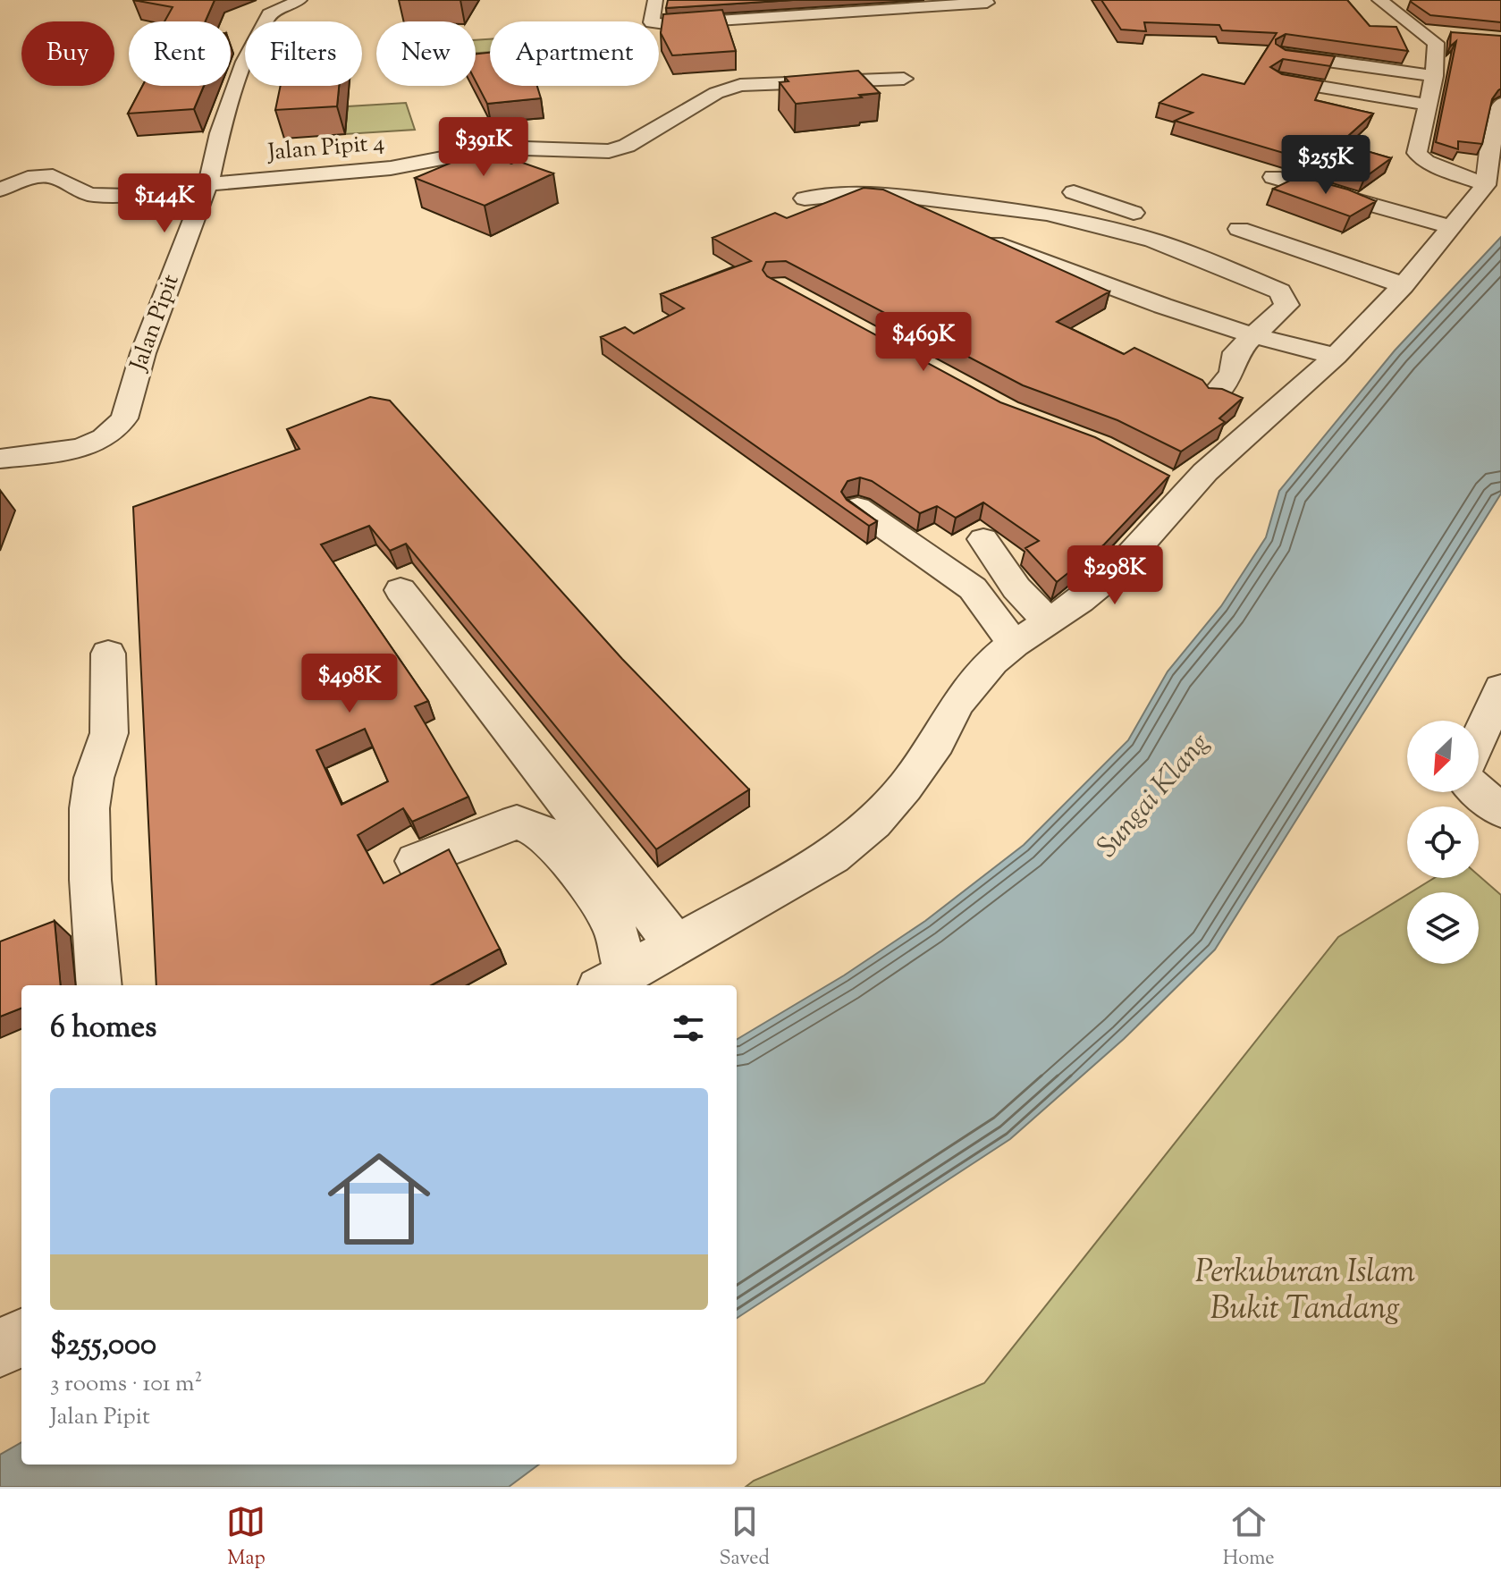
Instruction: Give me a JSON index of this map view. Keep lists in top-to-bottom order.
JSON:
{
  "streets": {
    "street": ["Jalan Pipit 4", "Jalan Pipit"]
  },
  "crossings": [
    ["Jalan Pipit 4", "Jalan Pipit"]
  ],
  "water": ["Sungai Klang"],
  "parks": ["Perkuburan Islam Bukit Tandang"],
  "north": "bottom left",
  "page": {
    "chip": [
      "Buy",
      "Rent",
      "Filters",
      "New",
      "Apartment"
    ],
    "price": [
      "$391K",
      "$255K",
      "$144K",
      "$469K",
      "$298K",
      "$498K"
    ],
    "heading": "6 homes",
    "list": [
      {
        "name": "$255,000",
        "note": "3 rooms · 101 m² · Jalan Pipit"
      }
    ],
    "tabs": ["Map", "Saved", "Home"]
  }
}
